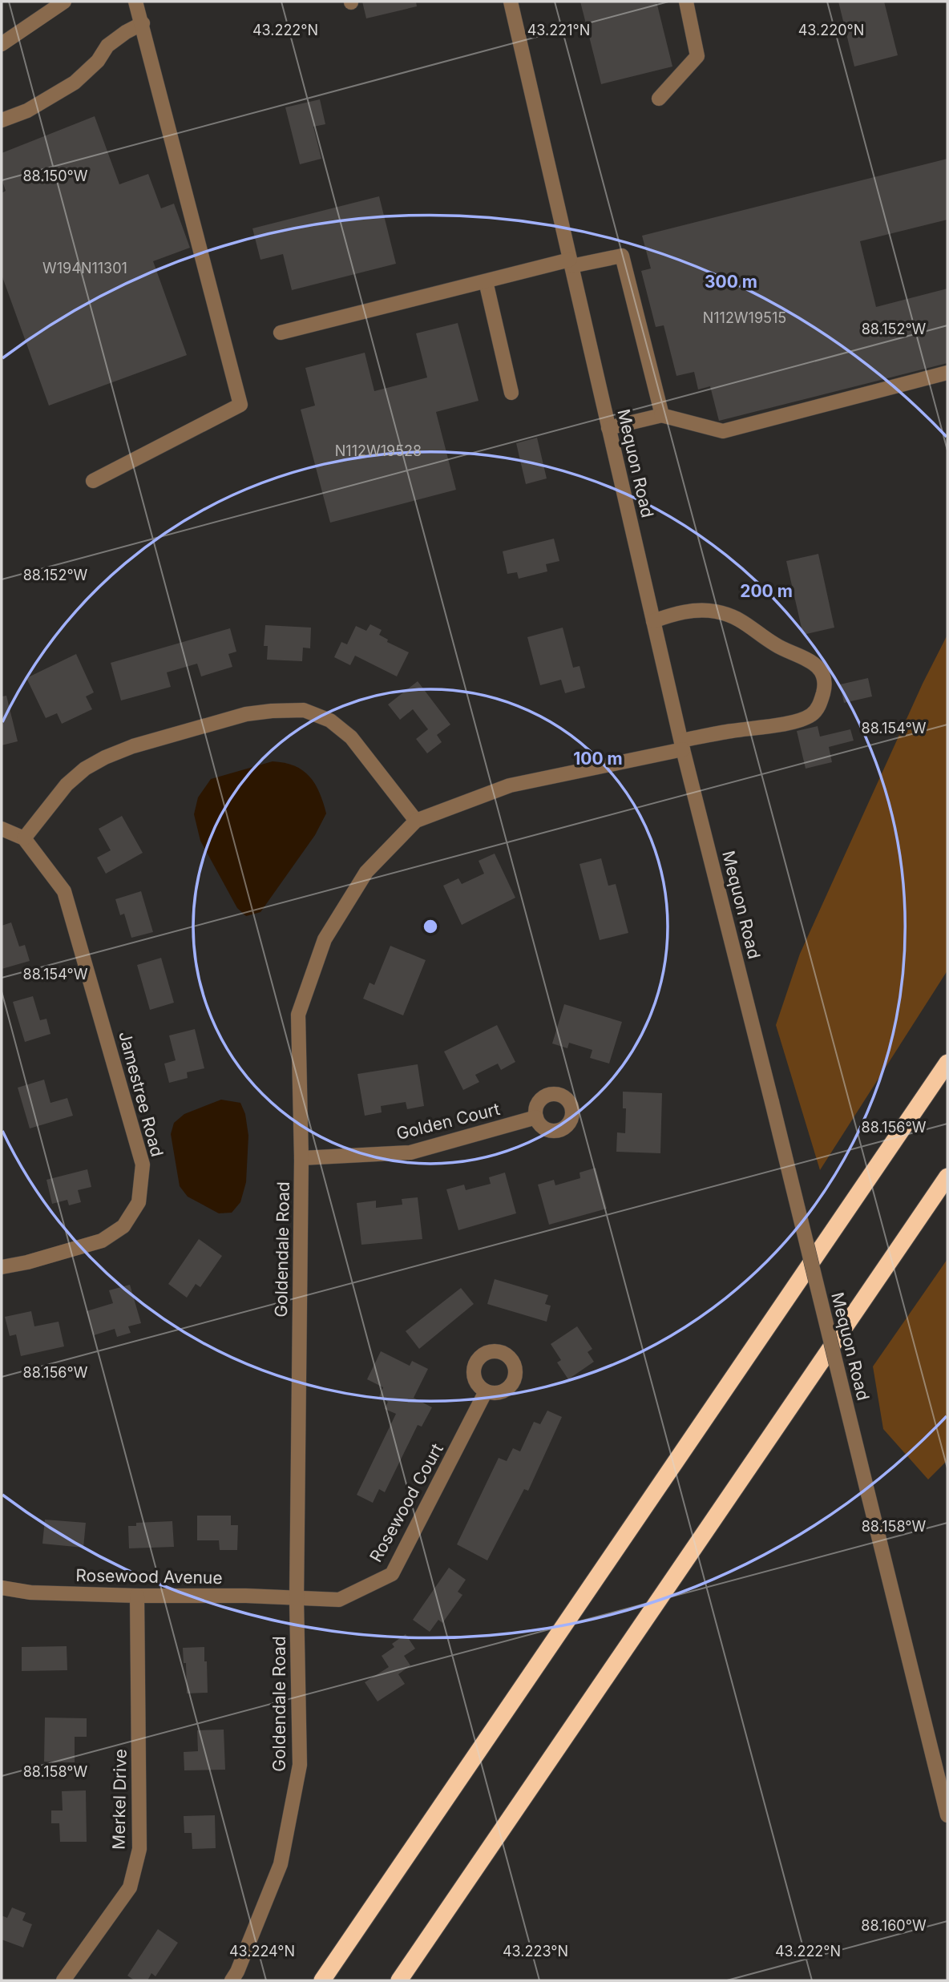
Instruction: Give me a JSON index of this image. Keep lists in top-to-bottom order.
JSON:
{
  "streets": {
    "street": [
      "Mequon Road",
      "Jamestree Road",
      "Golden Court",
      "Goldendale Road",
      "Rosewood Court",
      "Rosewood Avenue",
      "Merkel Drive"
    ]
  },
  "crossings": [
    ["Mequon Road", "Goldendale Road"],
    ["Golden Court", "Goldendale Road"],
    ["Goldendale Road", "Rosewood Court"],
    ["Goldendale Road", "Rosewood Avenue"],
    ["Rosewood Court", "Rosewood Avenue"],
    ["Rosewood Avenue", "Merkel Drive"]
  ],
  "house_numbers": ["W194N11301", "N112W19515", "N112W19528"],
  "coordinates": [
    "43.222°N",
    "43.220°N",
    "43.221°N",
    "88.150°W",
    "88.152°W",
    "88.154°W",
    "88.156°W",
    "88.158°W",
    "88.160°W",
    "43.224°N",
    "43.223°N"
  ],
  "rings": ["300 m", "200 m", "100 m"]
}
